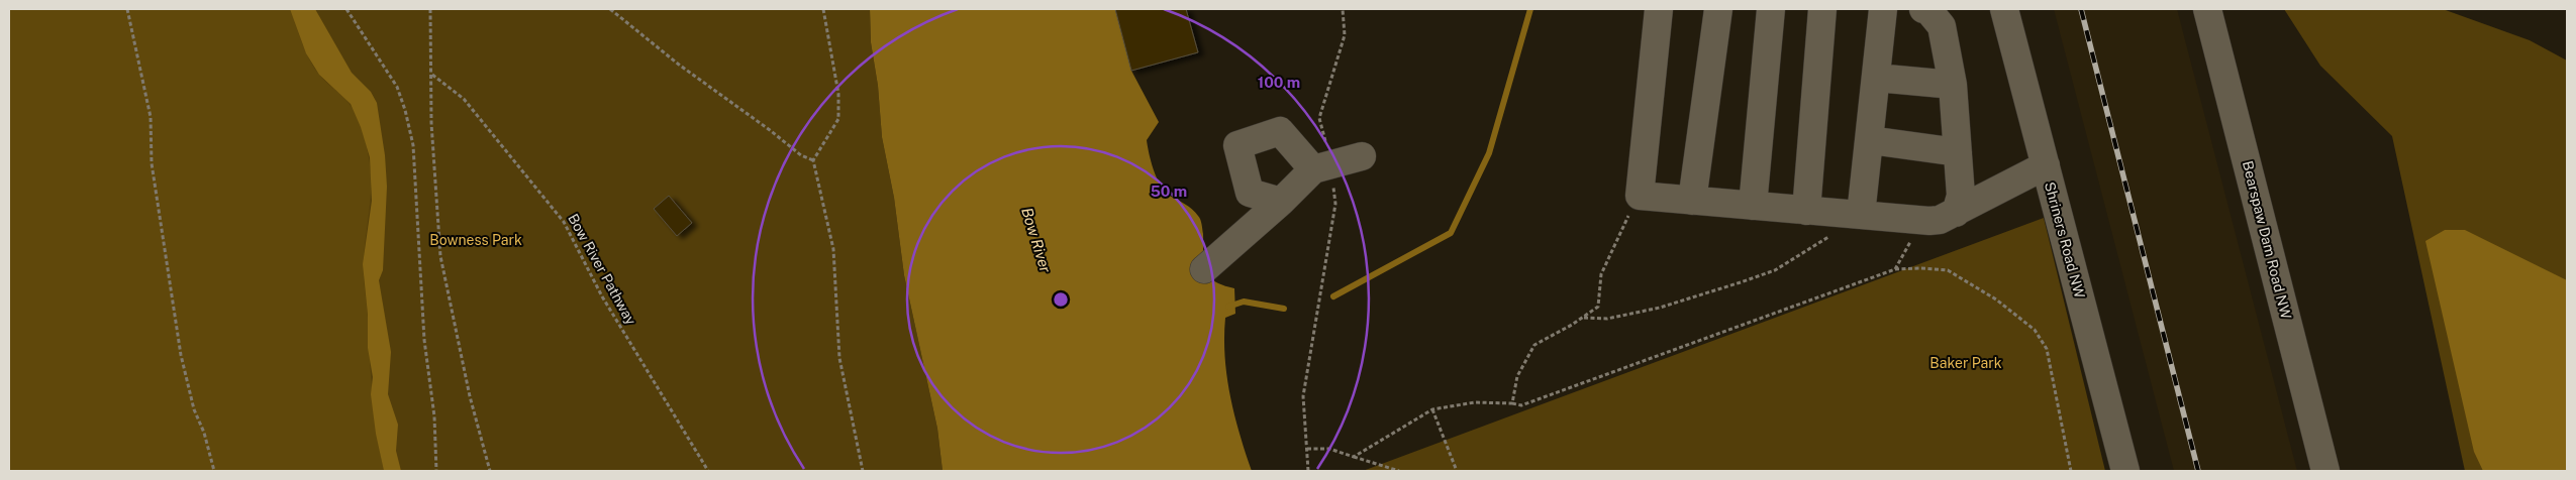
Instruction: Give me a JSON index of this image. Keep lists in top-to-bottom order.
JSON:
{
  "streets": {
    "street": ["Shriners Road NW", "Bearspaw Dam Road NW"],
    "path": ["Bow River Pathway"]
  },
  "water": ["Bow River"],
  "parks": ["Bowness Park", "Baker Park"],
  "rings": ["100 m", "50 m"]
}
